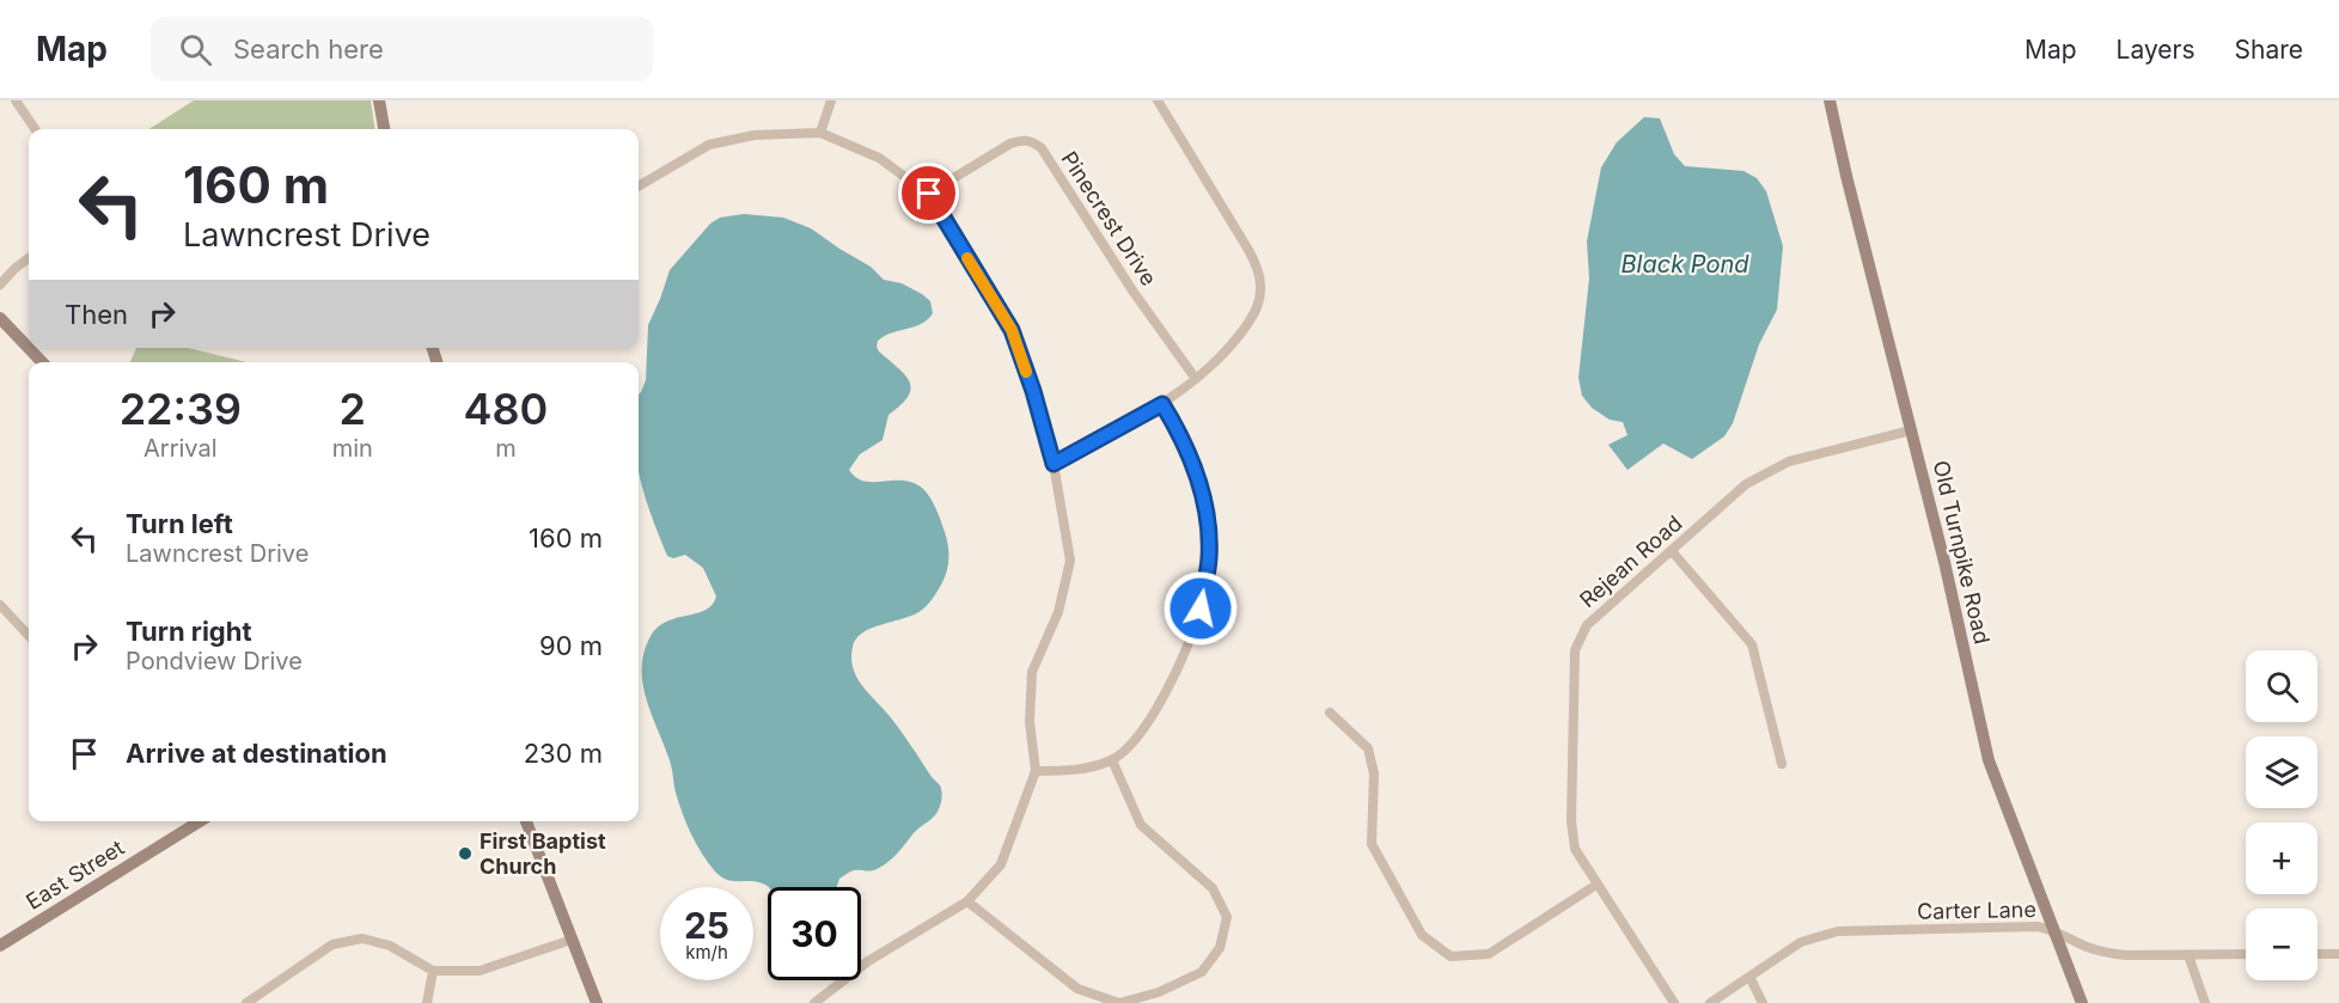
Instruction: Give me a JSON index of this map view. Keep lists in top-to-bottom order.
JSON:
{
  "streets": {
    "main road": ["Old Turnpike Road", "East Street"],
    "street": ["Pinecrest Drive", "Rejean Road", "Carter Lane"]
  },
  "crossings": [
    ["Old Turnpike Road", "Rejean Road"],
    ["Old Turnpike Road", "Carter Lane"]
  ],
  "water": ["Black Pond"],
  "places": ["First Baptist Church"],
  "page": {
    "header": "Map",
    "search": "Search here",
    "nav": ["Map", "Layers", "Share"],
    "turn": ["160 m", "Lawncrest Drive"],
    "then": "Then",
    "eta": [
      "22:39",
      "Arrival",
      "2",
      "min",
      "480",
      "m"
    ],
    "list": [
      {
        "name": "Turn left",
        "note": "Lawncrest Drive",
        "value": "160 m"
      },
      {
        "name": "Turn right",
        "note": "Pondview Drive",
        "value": "90 m"
      },
      {
        "name": "Arrive at destination",
        "value": "230 m"
      }
    ],
    "map_buttons": ["+", "−"],
    "speed": "25 km/h",
    "limit": "30"
  }
}
